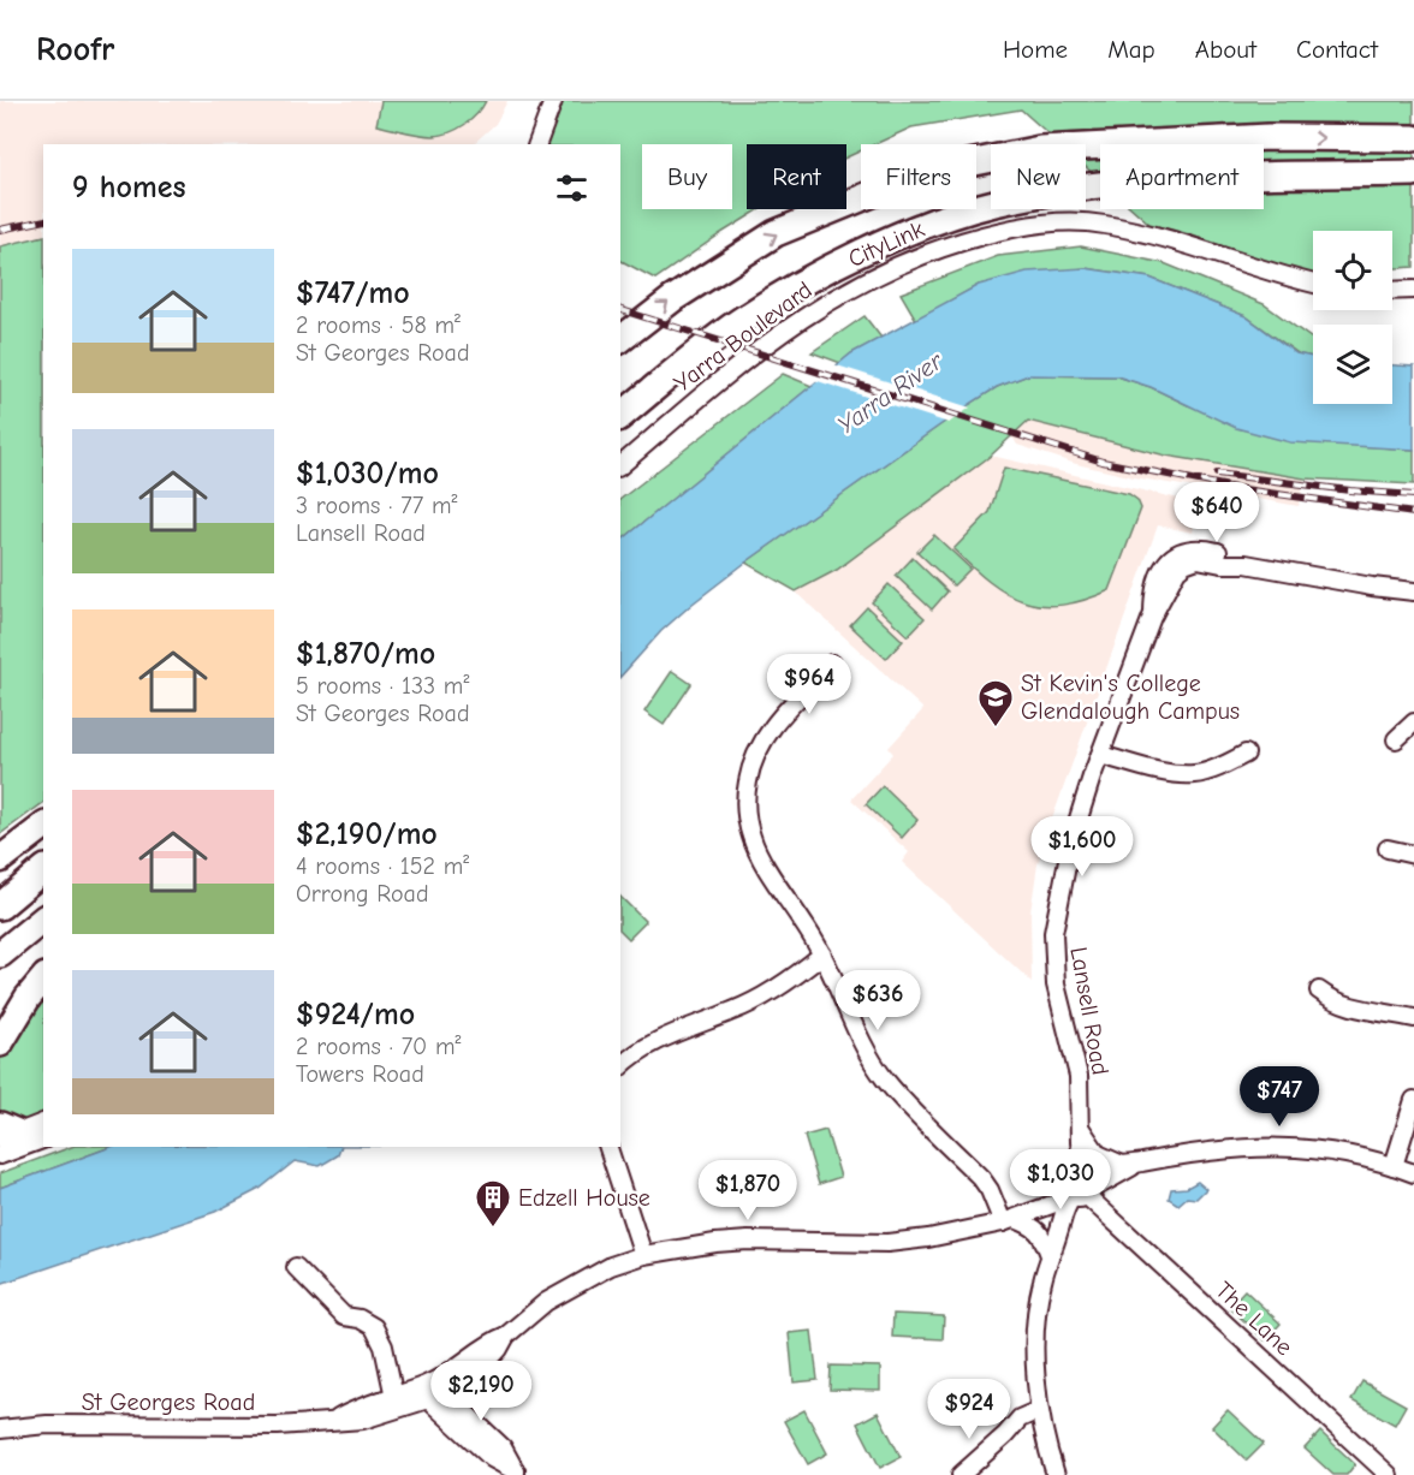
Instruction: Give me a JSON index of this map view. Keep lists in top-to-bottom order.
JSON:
{
  "streets": {
    "highway": ["CityLink"],
    "street": [
      "Yarra Boulevard",
      "Lansell Road",
      "The Lane",
      "St Georges Road"
    ]
  },
  "crossings": [
    ["Lansell Road", "The Lane"],
    ["Lansell Road", "St Georges Road"],
    ["The Lane", "St Georges Road"]
  ],
  "water": ["Yarra River"],
  "places": {
    "school or university": ["St Kevin's College Glendalough Campus"],
    "building": ["Edzell House"]
  },
  "page": {
    "header": "Roofr",
    "nav": [
      "Home",
      "Map",
      "About",
      "Contact"
    ],
    "chip": [
      "Buy",
      "Rent",
      "Filters",
      "New",
      "Apartment"
    ],
    "heading": "9 homes",
    "list": [
      {
        "name": "$747/mo",
        "note": "2 rooms · 58 m² · St Georges Road"
      },
      {
        "name": "$1,030/mo",
        "note": "3 rooms · 77 m² · Lansell Road"
      },
      {
        "name": "$1,870/mo",
        "note": "5 rooms · 133 m² · St Georges Road"
      },
      {
        "name": "$2,190/mo",
        "note": "4 rooms · 152 m² · Orrong Road"
      },
      {
        "name": "$924/mo",
        "note": "2 rooms · 70 m² · Towers Road"
      }
    ],
    "price": [
      "$640",
      "$964",
      "$1,600",
      "$636",
      "$747",
      "$1,030",
      "$1,870",
      "$2,190",
      "$924"
    ]
  }
}
